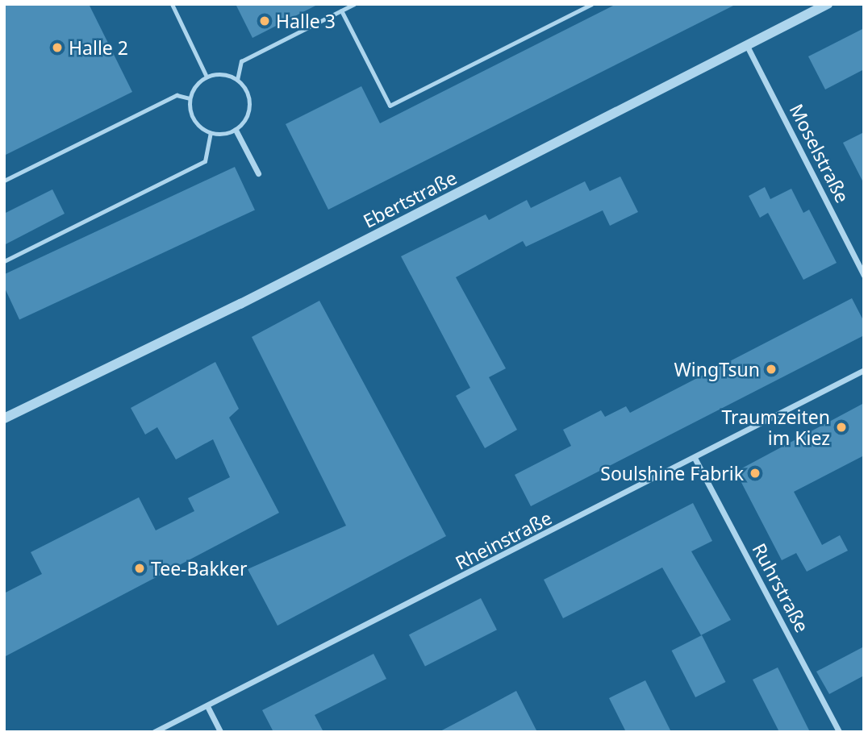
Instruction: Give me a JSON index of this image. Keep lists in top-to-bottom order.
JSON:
{
  "streets": {
    "street": [
      "Moselstraße",
      "Ebertstraße",
      "Rheinstraße",
      "Ruhrstraße"
    ]
  },
  "crossings": [
    ["Moselstraße", "Ebertstraße"],
    ["Rheinstraße", "Ruhrstraße"]
  ],
  "places": [
    "Halle 3",
    "Halle 2",
    "WingTsun",
    "Traumzeiten im Kiez",
    "Soulshine Fabrik",
    "Tee-Bakker"
  ]
}
